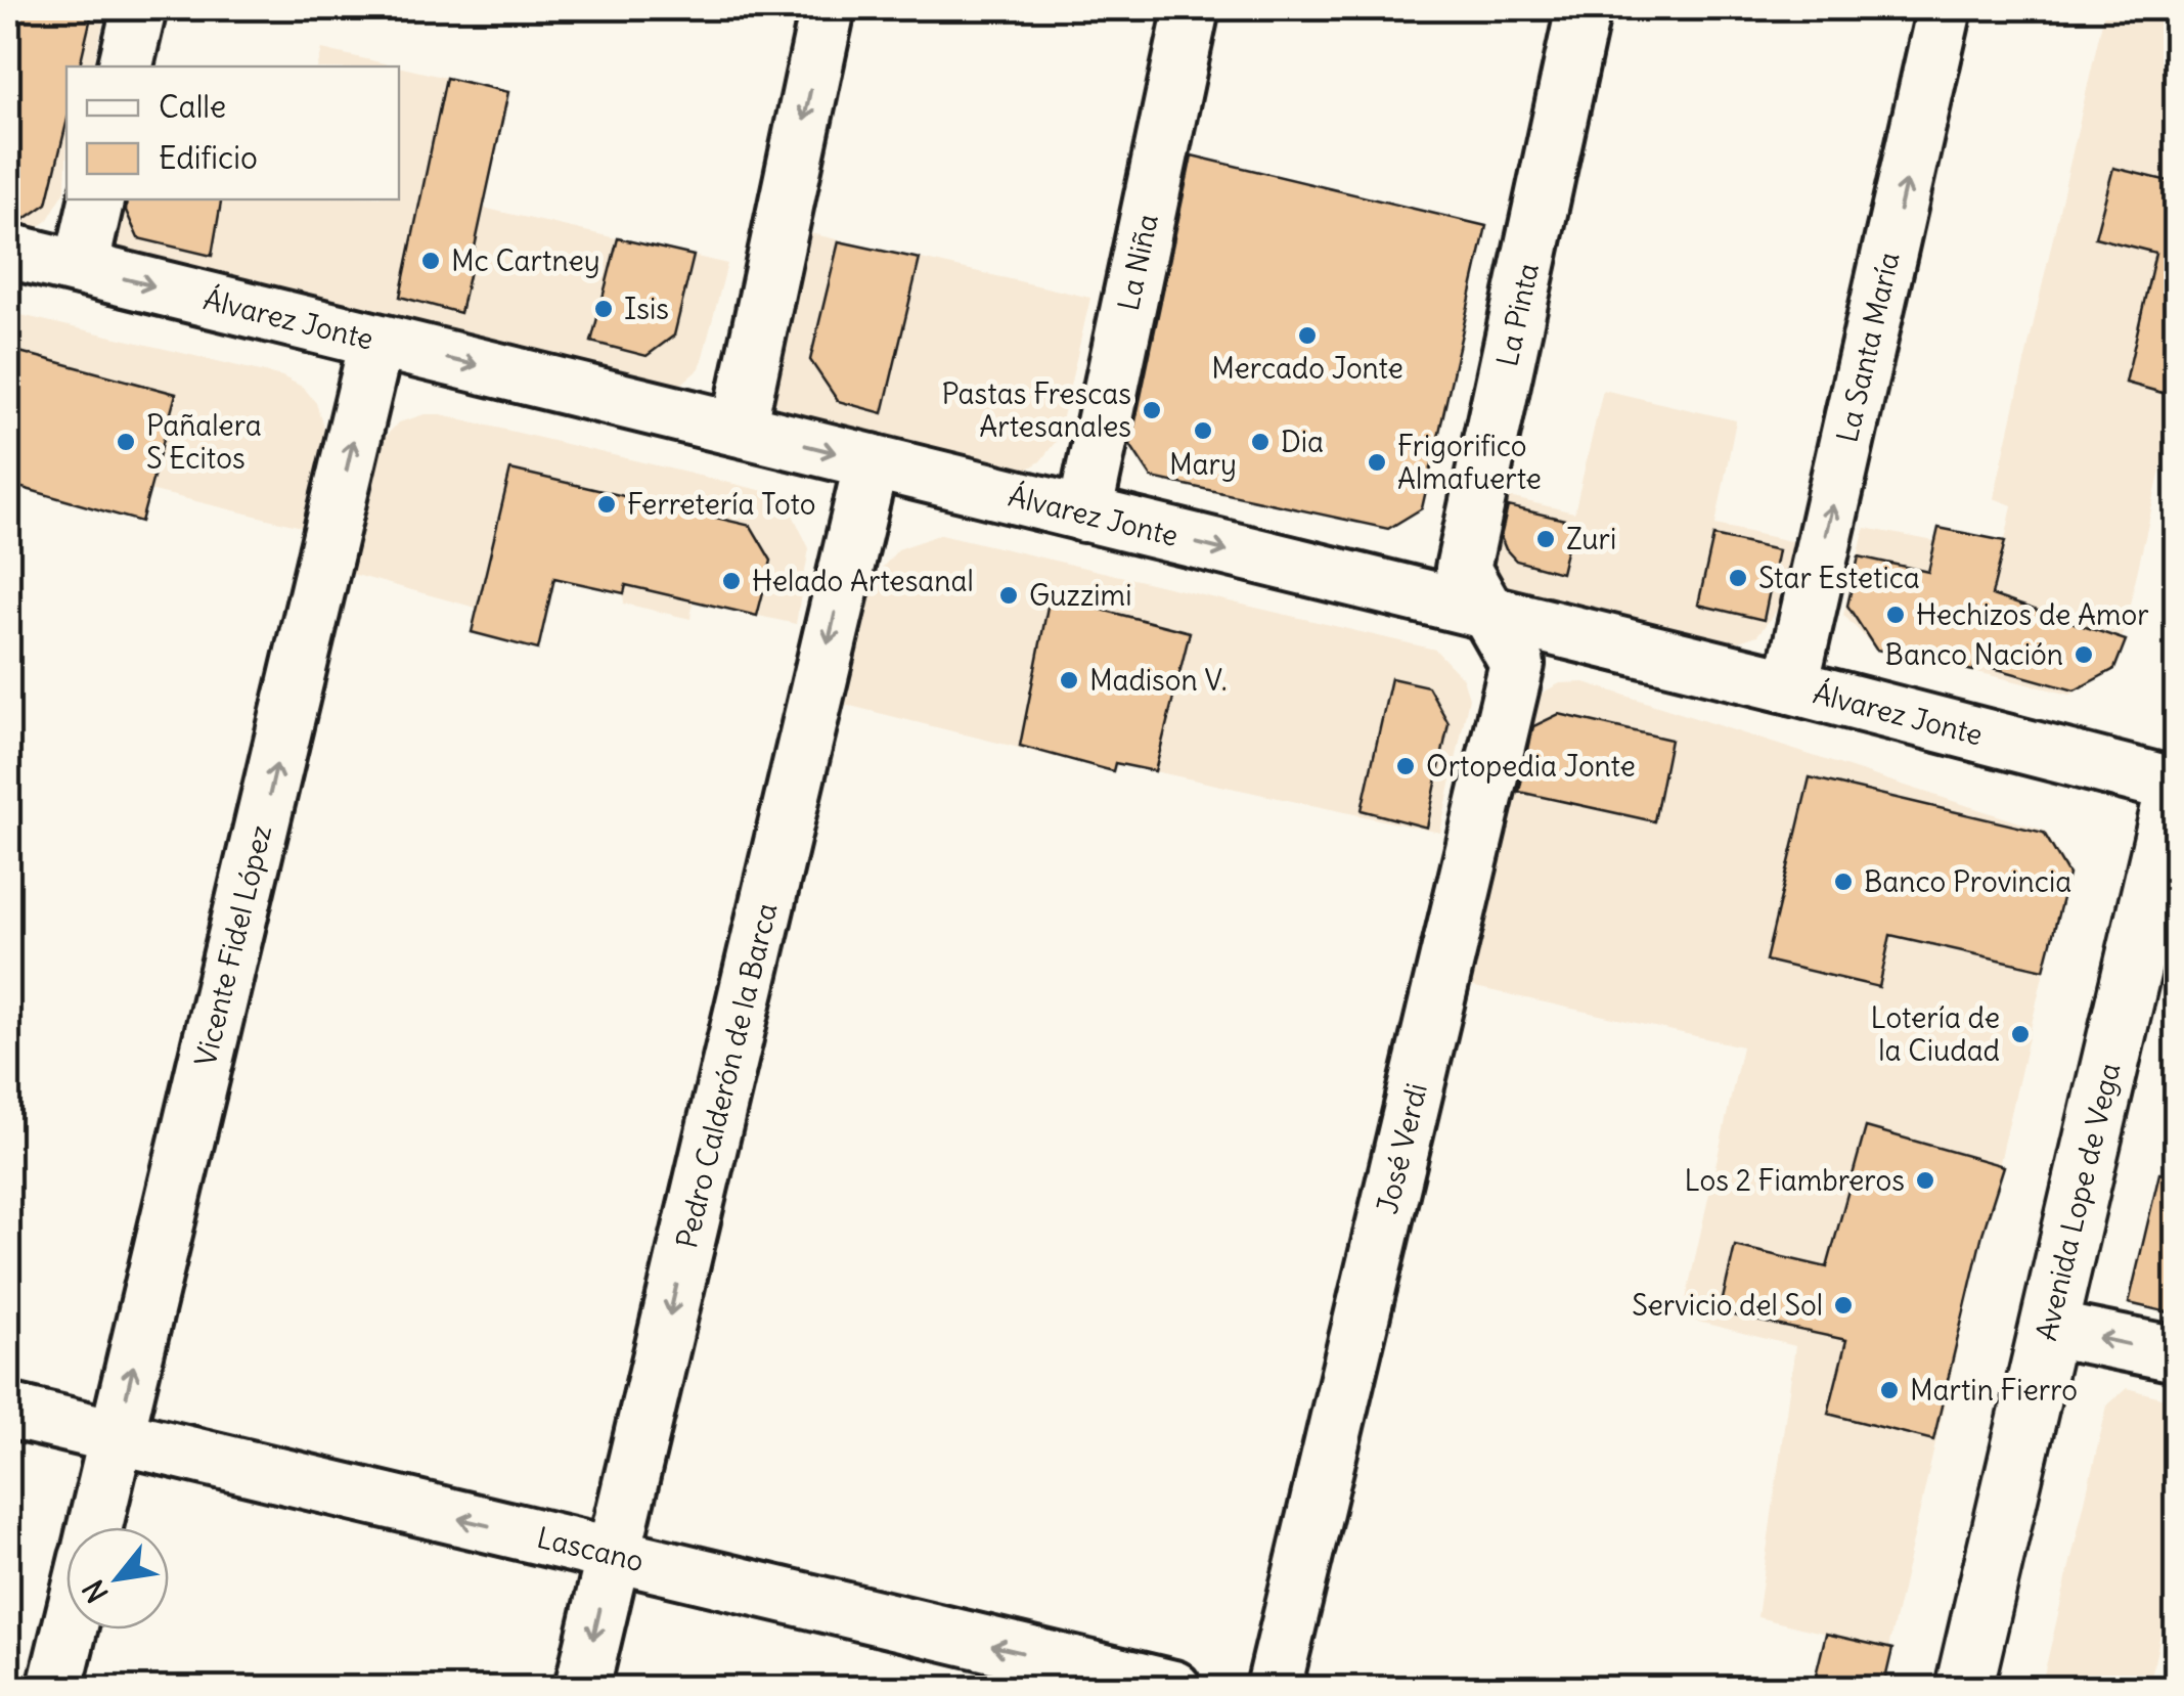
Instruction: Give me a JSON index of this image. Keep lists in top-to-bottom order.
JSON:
{
  "streets": {
    "main road": ["Avenida Lope de Vega"],
    "street": [
      "La Niña",
      "La Pinta",
      "Álvarez Jonte",
      "La Santa María",
      "Vicente Fidel López",
      "Pedro Calderón de la Barca",
      "José Verdi",
      "Lascano"
    ]
  },
  "crossings": [
    ["La Niña", "Álvarez Jonte"],
    ["La Pinta", "Álvarez Jonte"],
    ["La Pinta", "José Verdi"],
    ["Álvarez Jonte", "La Santa María"],
    ["Álvarez Jonte", "Vicente Fidel López"],
    ["Álvarez Jonte", "Pedro Calderón de la Barca"],
    ["Álvarez Jonte", "José Verdi"],
    ["Álvarez Jonte", "Avenida Lope de Vega"],
    ["Vicente Fidel López", "Lascano"],
    ["Pedro Calderón de la Barca", "Lascano"]
  ],
  "one_way": [
    "Álvarez Jonte",
    "La Santa María",
    "Vicente Fidel López",
    "Pedro Calderón de la Barca",
    "Lascano"
  ],
  "places": [
    "Mc Cartney",
    "Isis",
    "Mercado Jonte",
    "Pastas Frescas Artesanales",
    "Mary",
    "Pañalera S Ecitos",
    "Dia",
    "Frigorifico Almafuerte",
    "Ferretería Toto",
    "Zuri",
    "Star Estetica",
    "Helado Artesanal",
    "Guzzimi",
    "Hechizos de Amor",
    "Banco Nación",
    "Madison V.",
    "Ortopedia Jonte",
    "Banco Provincia",
    "Lotería de la Ciudad",
    "Los 2 Fiambreros",
    "Servicio del Sol",
    "Martin Fierro"
  ],
  "legend": ["Calle", "Edificio"],
  "north": "bottom left"
}
